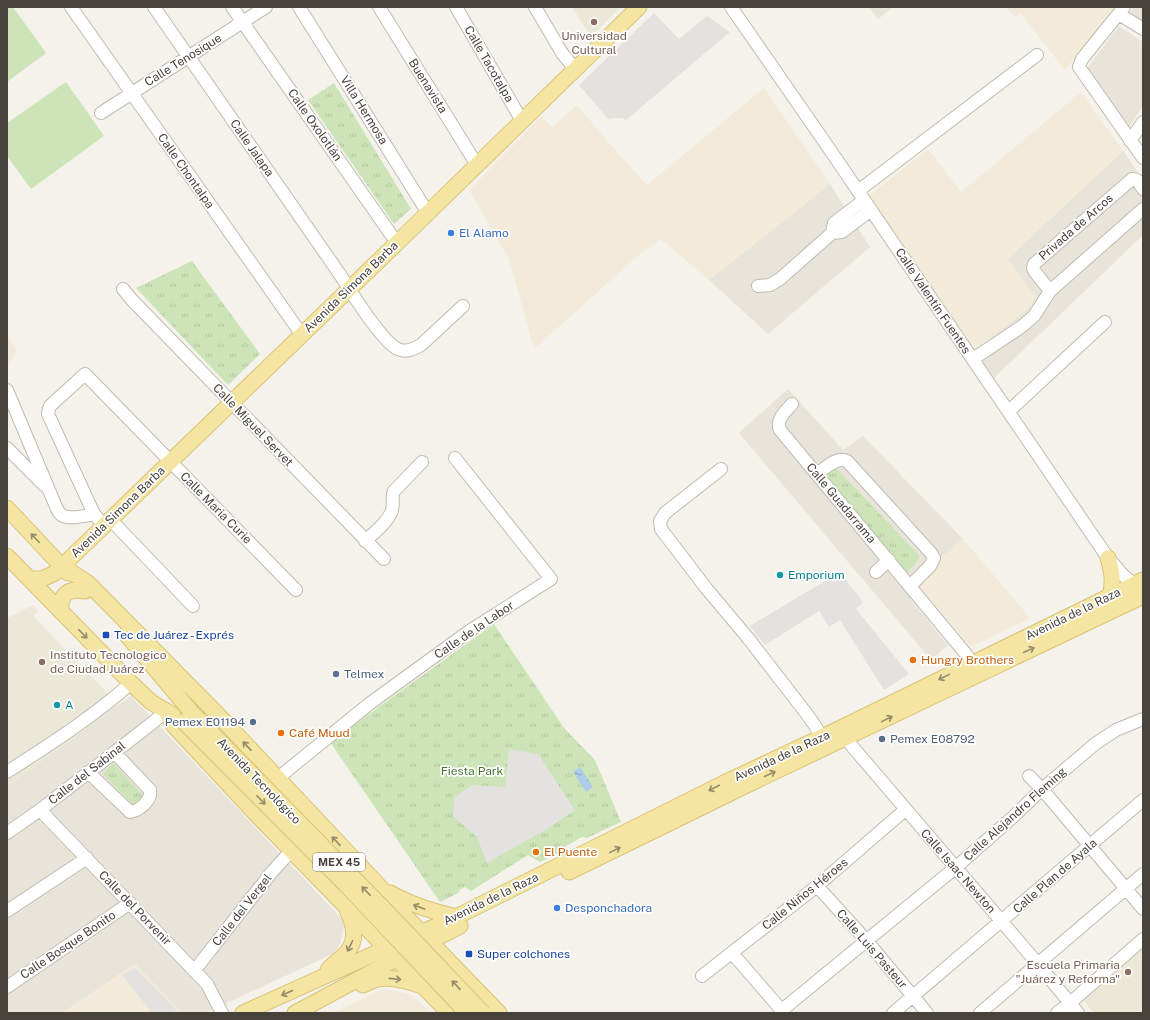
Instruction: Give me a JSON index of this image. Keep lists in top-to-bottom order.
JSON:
{
  "streets": {
    "main road": [
      "Avenida Simona Barba",
      "Avenida de la Raza",
      "Avenida Tecnológico",
      "MEX 45"
    ],
    "street": [
      "Calle Tenosique",
      "Calle Tacotalpa",
      "Buenavista",
      "Villa Hermosa",
      "Calle Oxolotlán",
      "Calle Jalapa",
      "Calle Chontalpa",
      "Privada de Arcos",
      "Calle Valentín Fuentes",
      "Calle Miguel Servet",
      "Calle Guadarrama",
      "Calle Maria Curie",
      "Calle de la Labor",
      "Calle del Sabinal",
      "Calle Alejandro Fleming",
      "Calle Isaac Newton",
      "Calle Plan de Ayala",
      "Calle Niños Héroes",
      "Calle del Porvenir",
      "Calle del Vergel",
      "Calle Bosque Bonito",
      "Calle Luis Pasteur"
    ]
  },
  "crossings": [
    ["Calle Tenosique", "Calle Oxolotlán"],
    ["Calle Tenosique", "Calle Jalapa"],
    ["Calle Tenosique", "Calle Chontalpa"],
    ["Calle Tacotalpa", "Avenida Simona Barba"],
    ["Buenavista", "Avenida Simona Barba"],
    ["Villa Hermosa", "Avenida Simona Barba"],
    ["Calle Oxolotlán", "Avenida Simona Barba"],
    ["Calle Jalapa", "Avenida Simona Barba"],
    ["Calle Chontalpa", "Avenida Simona Barba"],
    ["Avenida Simona Barba", "Calle Miguel Servet"],
    ["Avenida Simona Barba", "Calle Maria Curie"],
    ["Avenida Simona Barba", "Avenida Tecnológico"],
    ["Calle Valentín Fuentes", "Avenida de la Raza"],
    ["Calle Guadarrama", "Avenida de la Raza"],
    ["Avenida de la Raza", "Calle Isaac Newton"],
    ["Calle del Sabinal", "Avenida Tecnológico"],
    ["Calle del Sabinal", "Calle del Porvenir"],
    ["Calle Alejandro Fleming", "Calle Isaac Newton"],
    ["Calle Alejandro Fleming", "Calle Luis Pasteur"],
    ["Calle Isaac Newton", "Calle Plan de Ayala"],
    ["Calle Isaac Newton", "Calle Niños Héroes"],
    ["Calle Plan de Ayala", "Calle Luis Pasteur"],
    ["Calle Niños Héroes", "Calle Luis Pasteur"],
    ["Calle del Porvenir", "Calle del Vergel"],
    ["Calle del Porvenir", "Calle Bosque Bonito"]
  ],
  "parks": ["Fiesta Park"],
  "places": {
    "other": [
      "Universidad Cultural",
      "El Alamo",
      "Emporium",
      "Hungry Brothers",
      "Instituto Tecnologico de Ciudad Juárez",
      "Telmex",
      "A",
      "Pemex E01194",
      "Café Muud",
      "Pemex E08792",
      "El Puente",
      "Desponchadora",
      "Escuela Primaria \"Juárez y Reforma\""
    ],
    "transit": ["Tec de Juárez - Exprés", "Super colchones"]
  }
}
